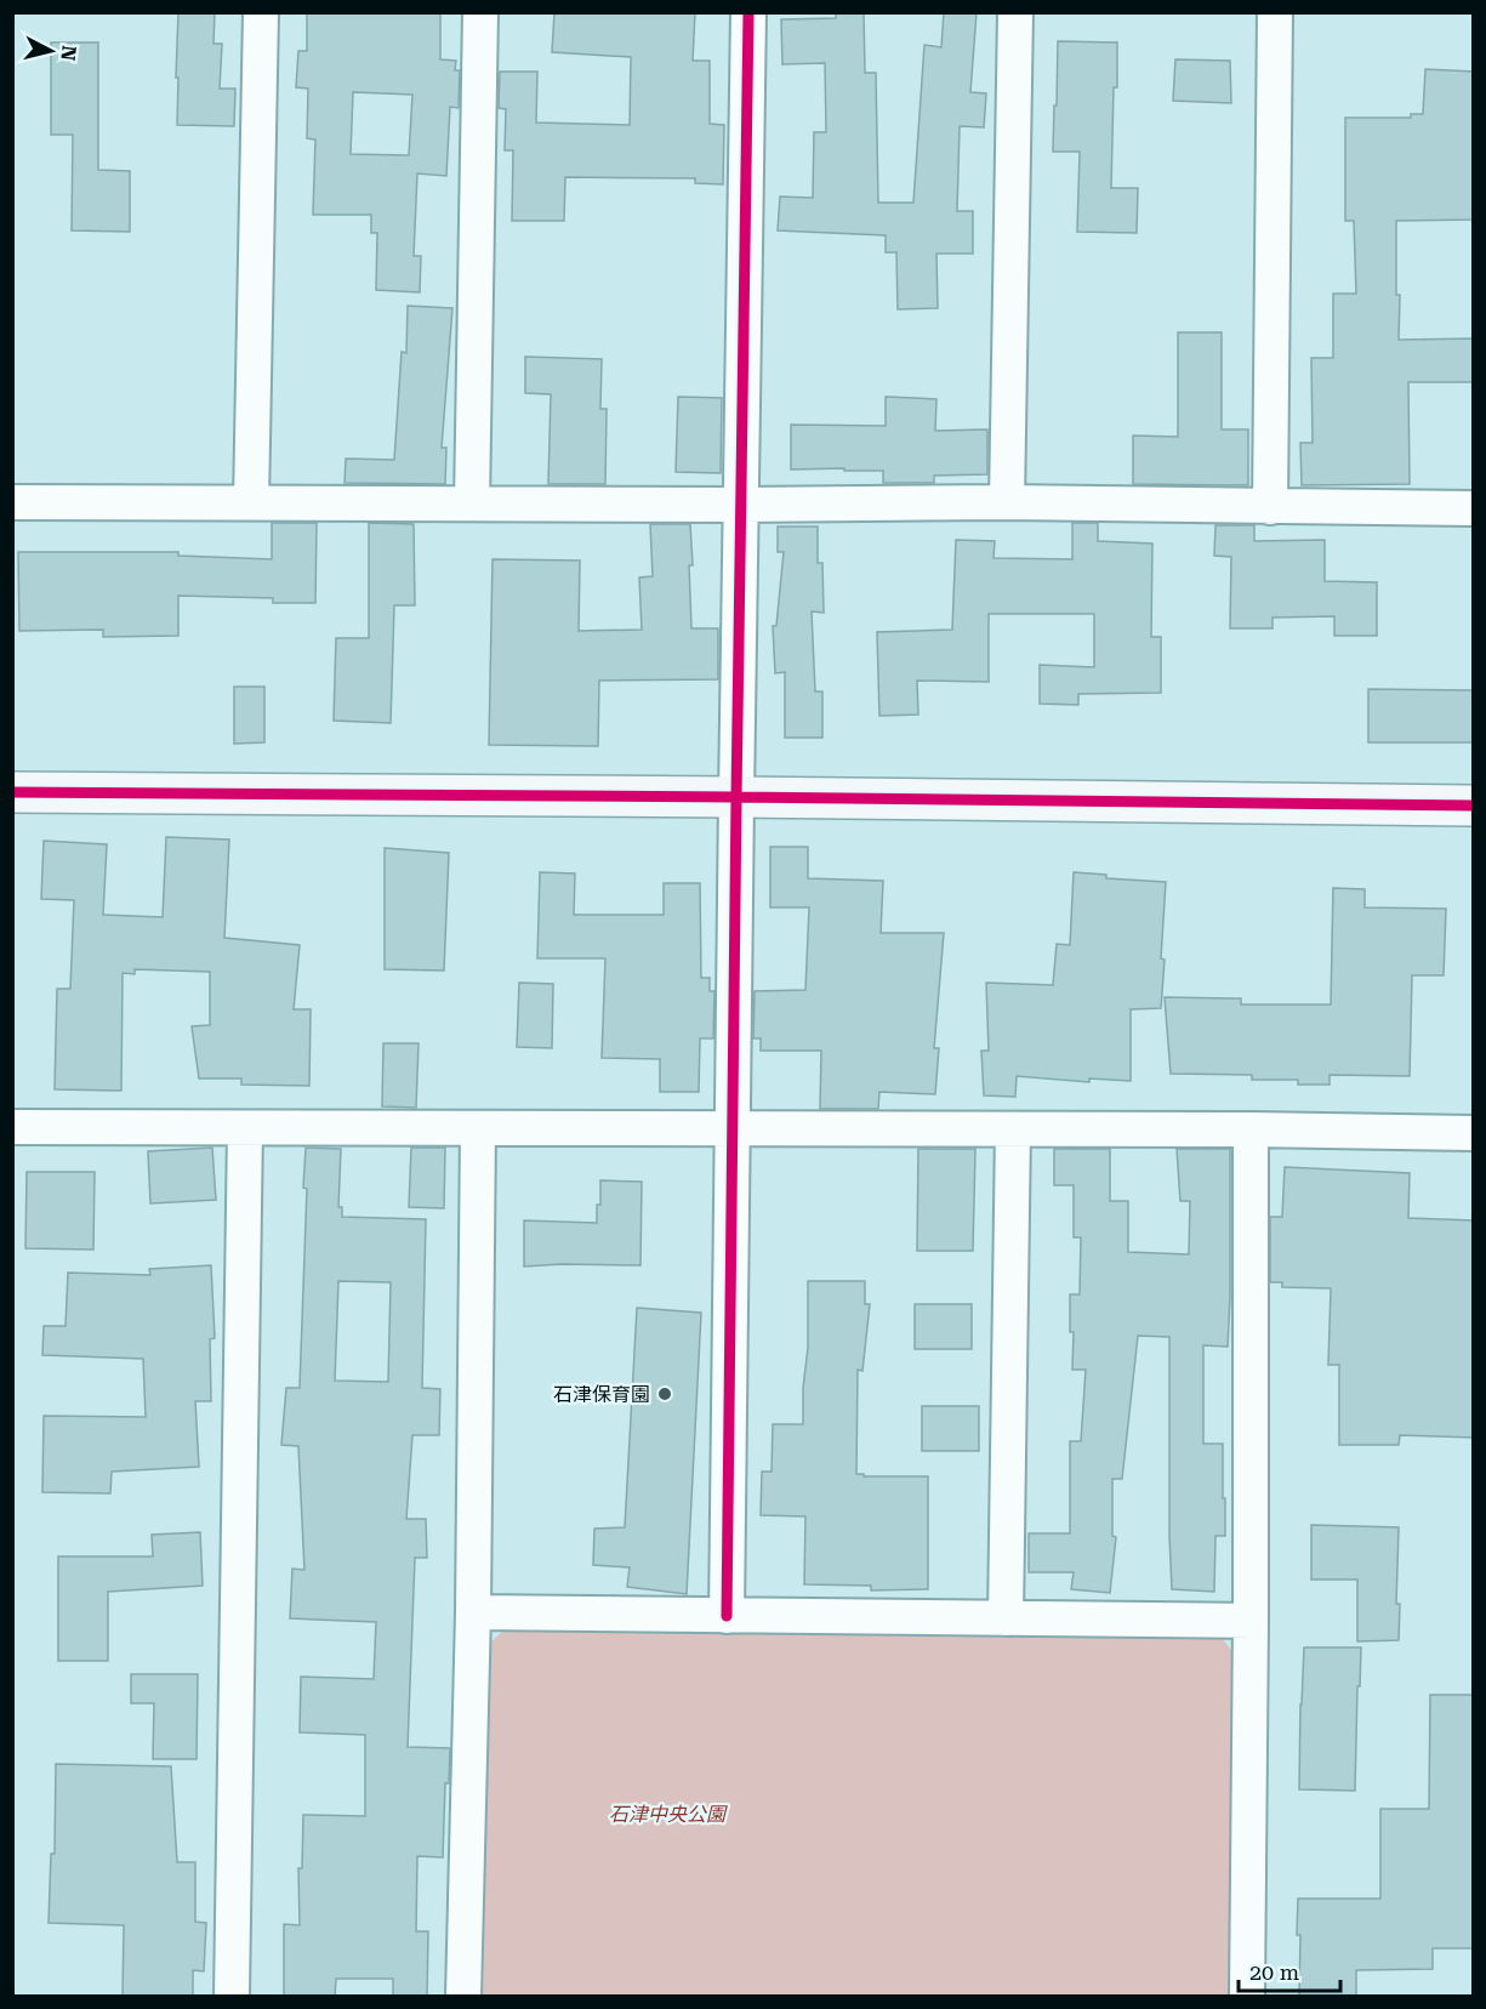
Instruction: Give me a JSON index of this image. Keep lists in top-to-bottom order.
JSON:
{
  "parks": ["石津中央公園"],
  "places": ["石津保育園"],
  "scale_bar": "20 m",
  "north": "right"
}
